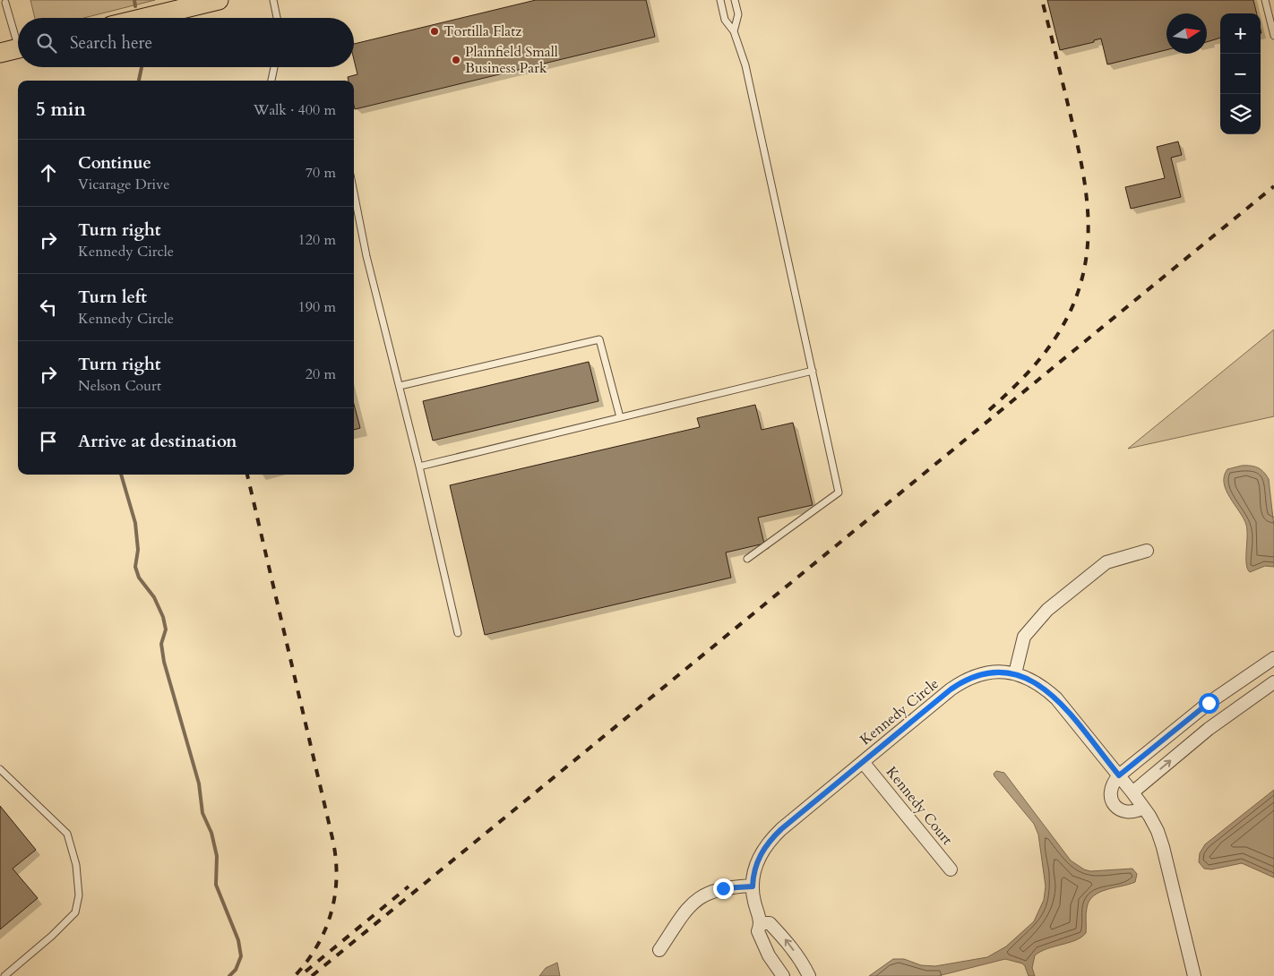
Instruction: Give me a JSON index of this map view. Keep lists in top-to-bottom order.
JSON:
{
  "streets": {
    "street": ["Kennedy Circle", "Kennedy Court"]
  },
  "crossings": [
    ["Kennedy Circle", "Kennedy Court"]
  ],
  "places": ["Tortilla Flatz", "Plainfield Small Business Park"],
  "north": "right",
  "page": {
    "map_buttons": ["+", "−"],
    "search": "Search here",
    "heading": ["5 min", "Walk · 400 m"],
    "list": [
      ["Continue", "Vicarage Drive", "70 m"],
      ["Turn right", "Kennedy Circle", "120 m"],
      ["Turn left", "Kennedy Circle", "190 m"],
      ["Turn right", "Nelson Court", "20 m"],
      "Arrive at destination"
    ]
  }
}
